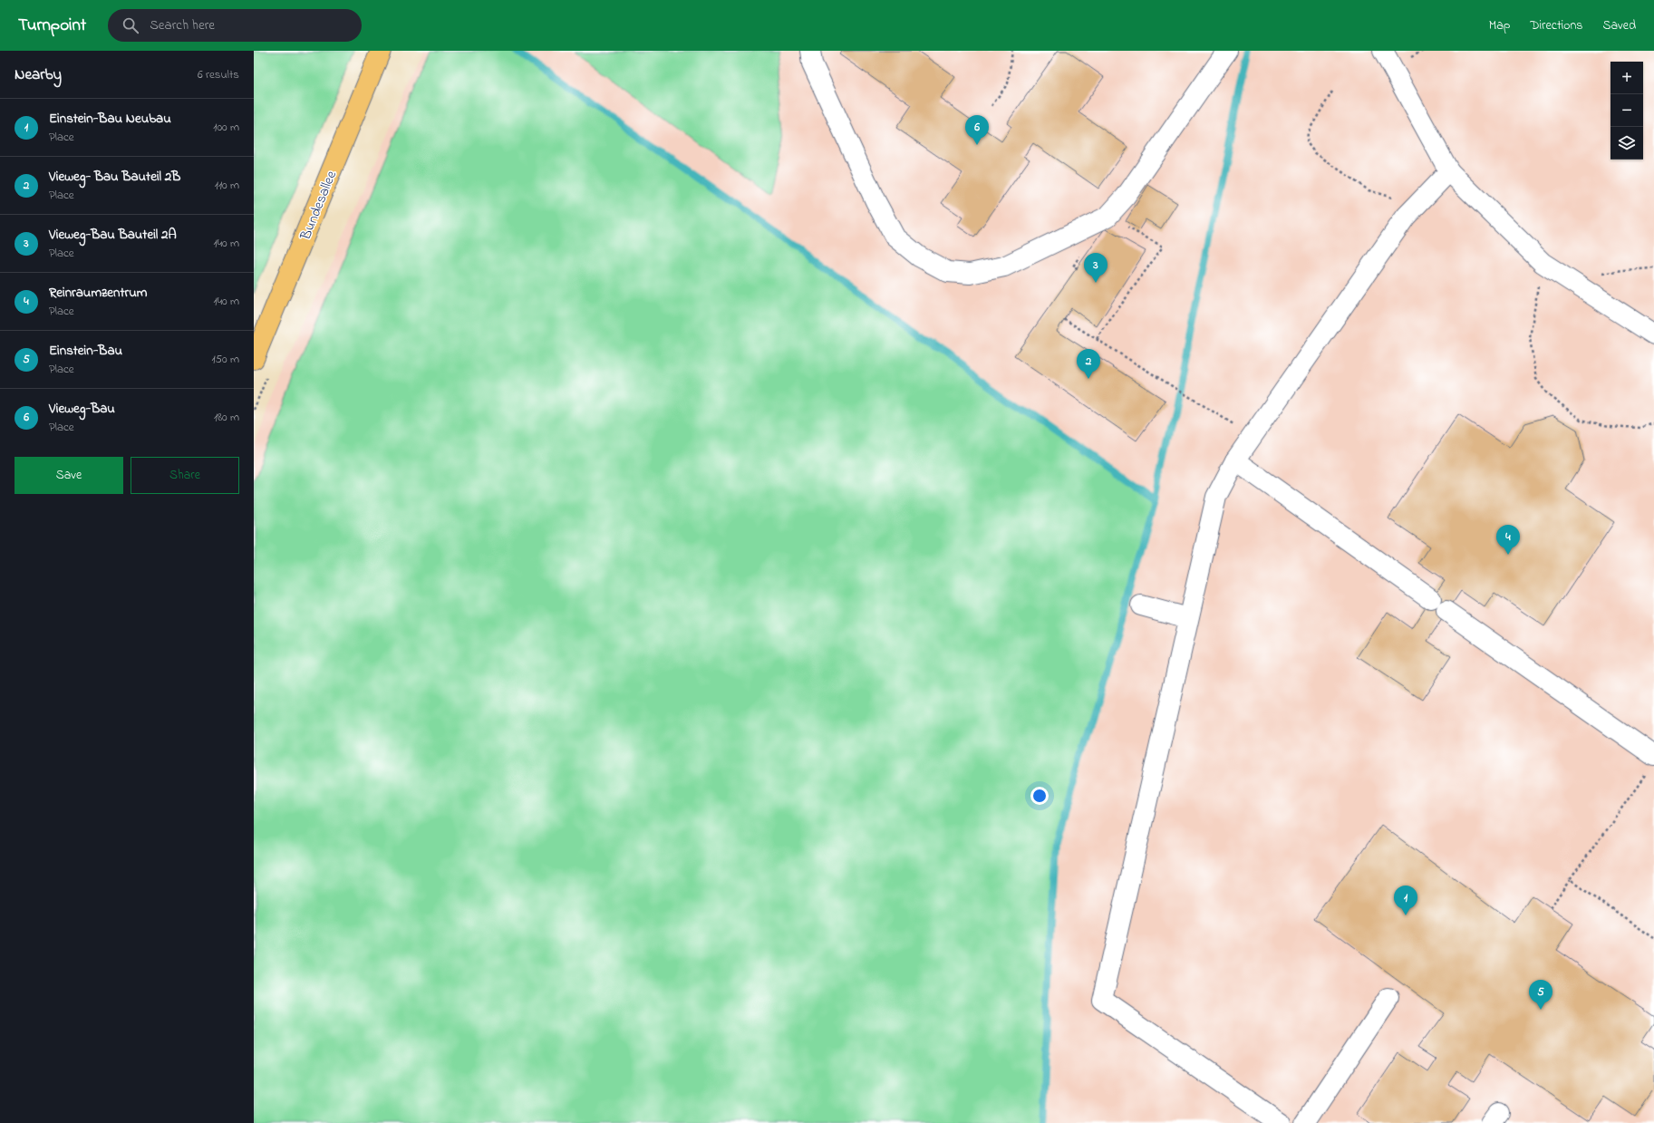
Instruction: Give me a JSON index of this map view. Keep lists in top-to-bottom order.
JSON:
{
  "streets": {
    "main road": ["Bundesallee"]
  },
  "page": {
    "header": "Turnpoint",
    "search": "Search here",
    "nav": ["Map", "Directions", "Saved"],
    "heading": ["Nearby", "6 results"],
    "map_buttons": ["+", "−"],
    "list": [
      {
        "mark": "1",
        "name": "Einstein-Bau Neubau",
        "note": "Place",
        "value": "100 m"
      },
      {
        "mark": "2",
        "name": "Vieweg- Bau Bauteil 2B",
        "note": "Place",
        "value": "110 m"
      },
      {
        "mark": "3",
        "name": "Vieweg-Bau Bauteil 2A",
        "note": "Place",
        "value": "140 m"
      },
      {
        "mark": "4",
        "name": "Reinraumzentrum",
        "note": "Place",
        "value": "140 m"
      },
      {
        "mark": "5",
        "name": "Einstein-Bau",
        "note": "Place",
        "value": "150 m"
      },
      {
        "mark": "6",
        "name": "Vieweg-Bau",
        "note": "Place",
        "value": "180 m"
      }
    ],
    "pins": [
      "6",
      "3",
      "2",
      "4",
      "1",
      "5"
    ],
    "buttons": ["Save", "Share"]
  }
}
